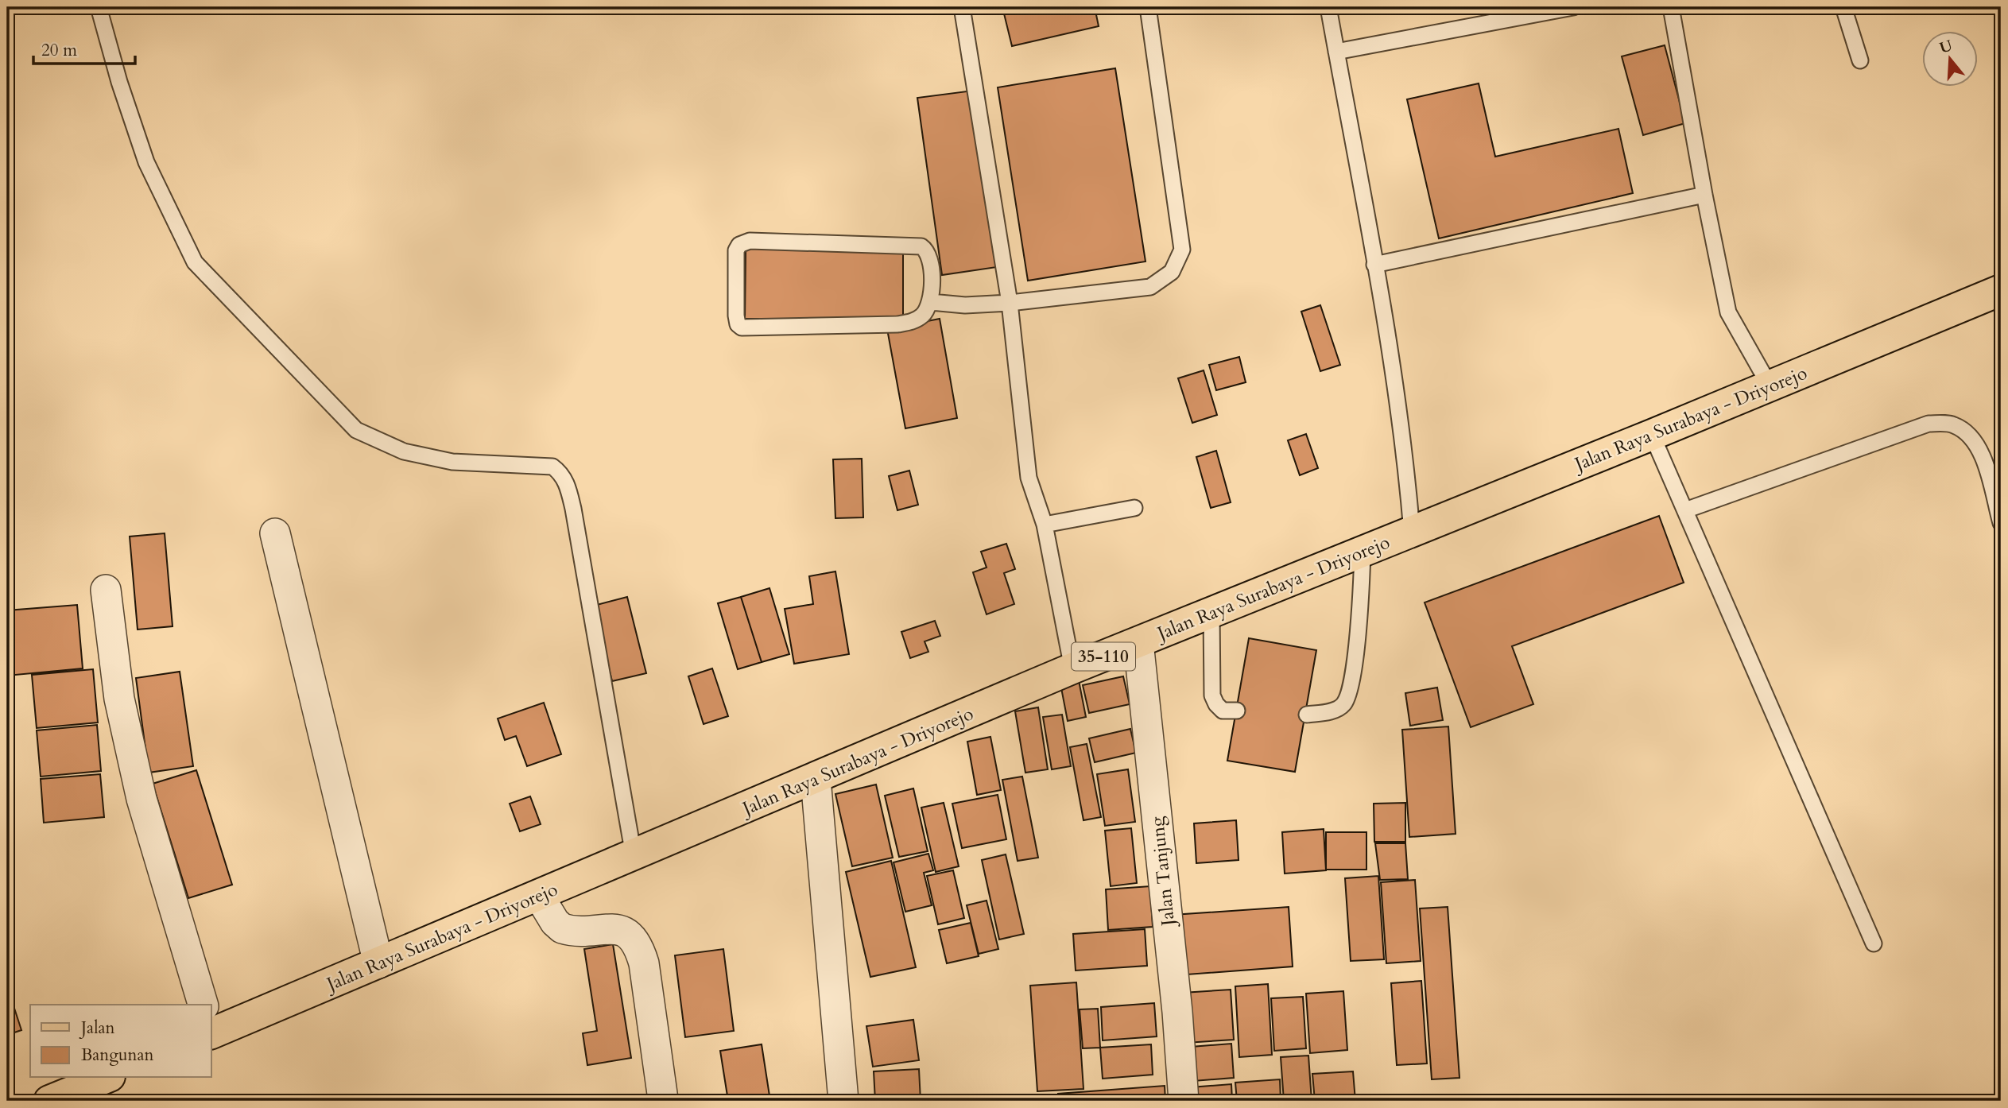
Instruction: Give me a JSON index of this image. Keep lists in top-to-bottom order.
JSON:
{
  "streets": {
    "main road": ["Jalan Raya Surabaya - Driyorejo", "35-110"],
    "street": ["Jalan Tanjung"]
  },
  "crossings": [
    ["Jalan Raya Surabaya - Driyorejo", "Jalan Tanjung"]
  ],
  "legend": ["Jalan", "Bangunan"],
  "scale_bar": "20 m",
  "north": "top"
}
